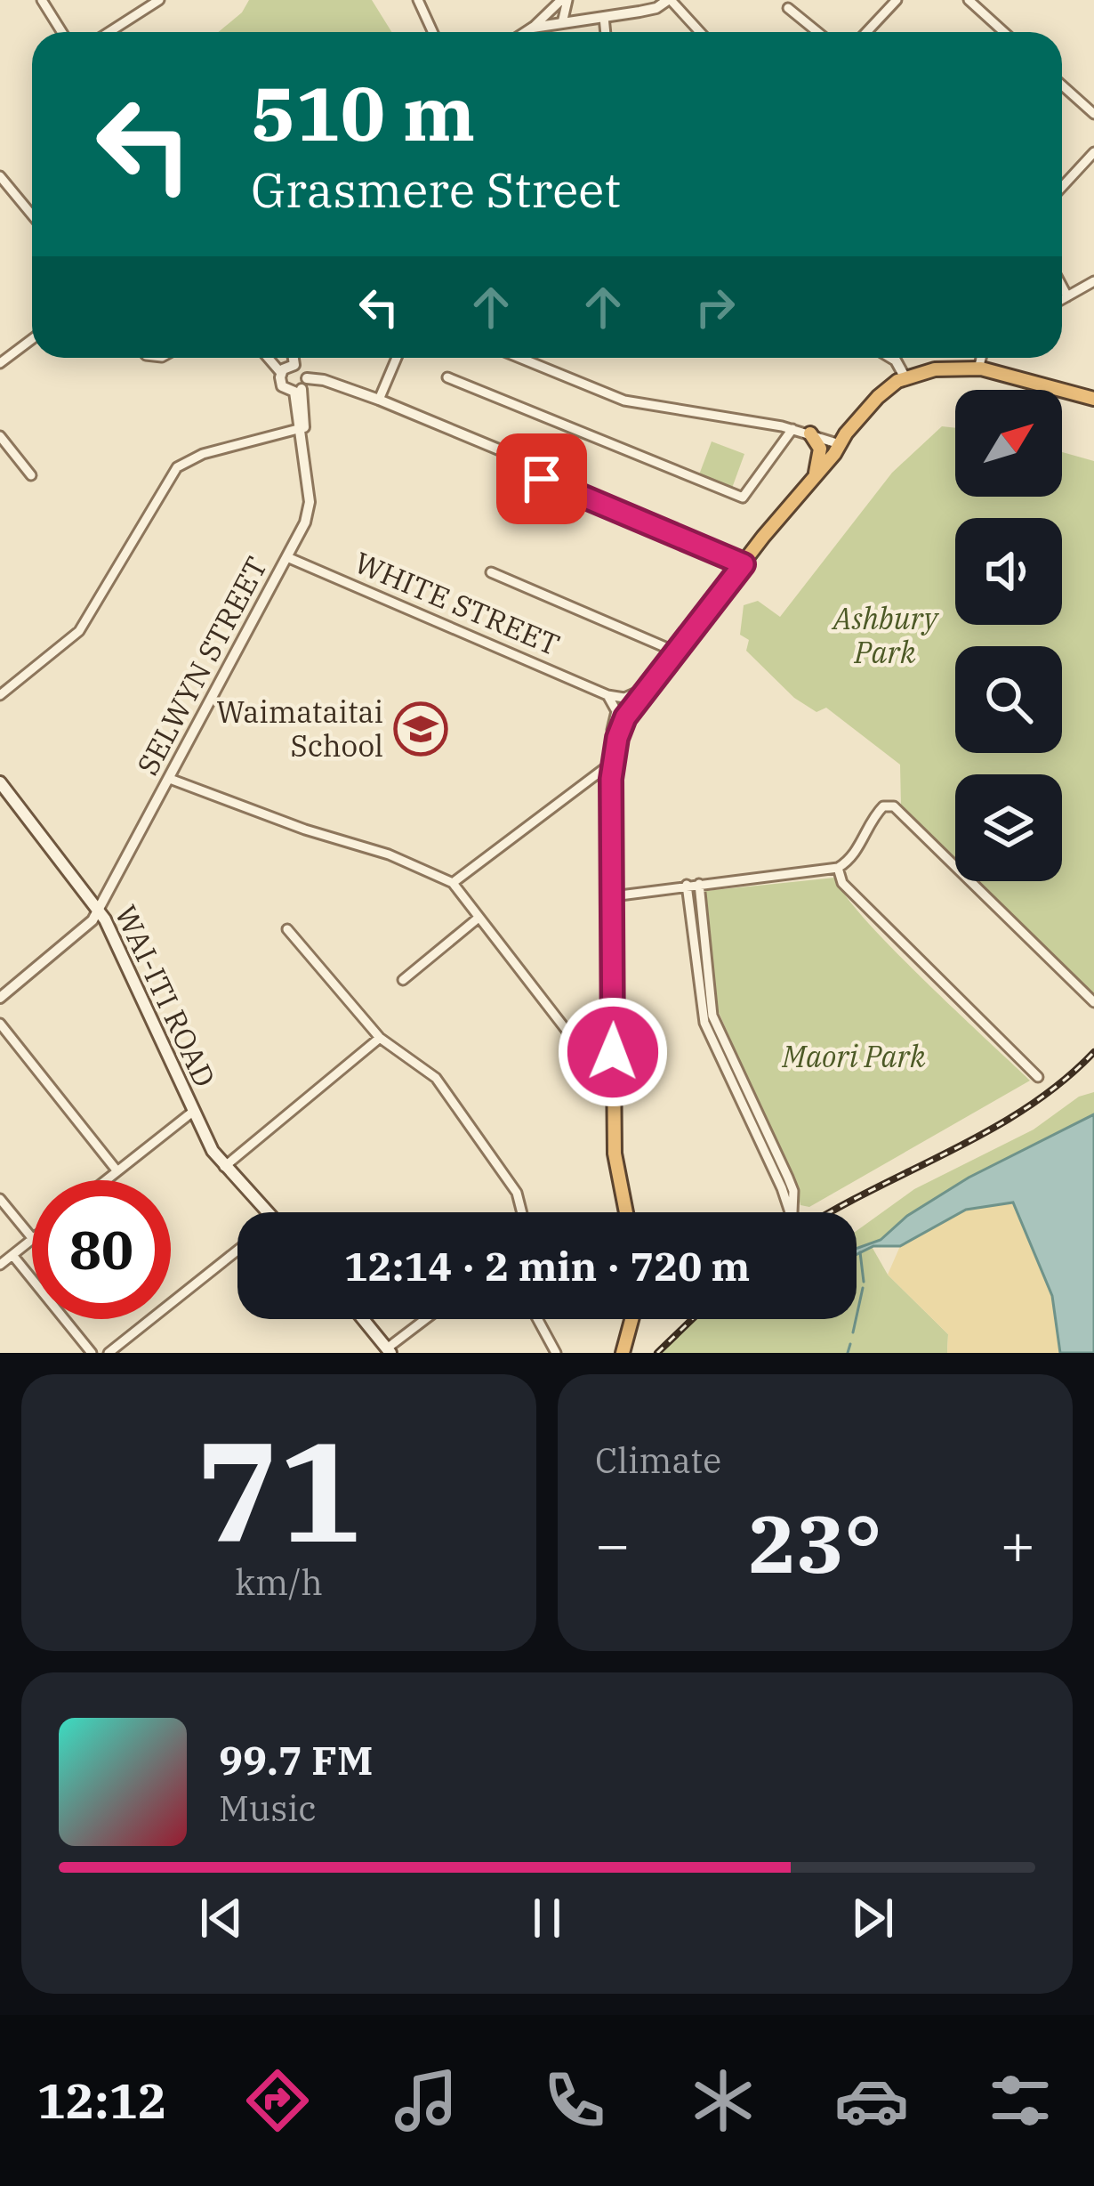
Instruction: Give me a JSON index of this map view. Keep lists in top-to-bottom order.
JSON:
{
  "streets": {
    "main road": ["WAI-ITI ROAD"],
    "street": ["WHITE STREET", "SELWYN STREET"]
  },
  "crossings": [
    ["WHITE STREET", "SELWYN STREET"],
    ["SELWYN STREET", "WAI-ITI ROAD"]
  ],
  "parks": ["Ashbury Park", "Maori Park"],
  "places": {
    "school or university": ["Waimataitai School"]
  },
  "north": "top right",
  "page": {
    "turn": ["510 m", "Grasmere Street"],
    "limit": "80",
    "trip": "12:14 · 2 min · 720 m",
    "tile": [
      ["71", "km/h"],
      "Climate"
    ],
    "heat": ["−", "23°", "+"],
    "song": ["99.7 FM", "Music"],
    "tabs": "12:12"
  }
}
